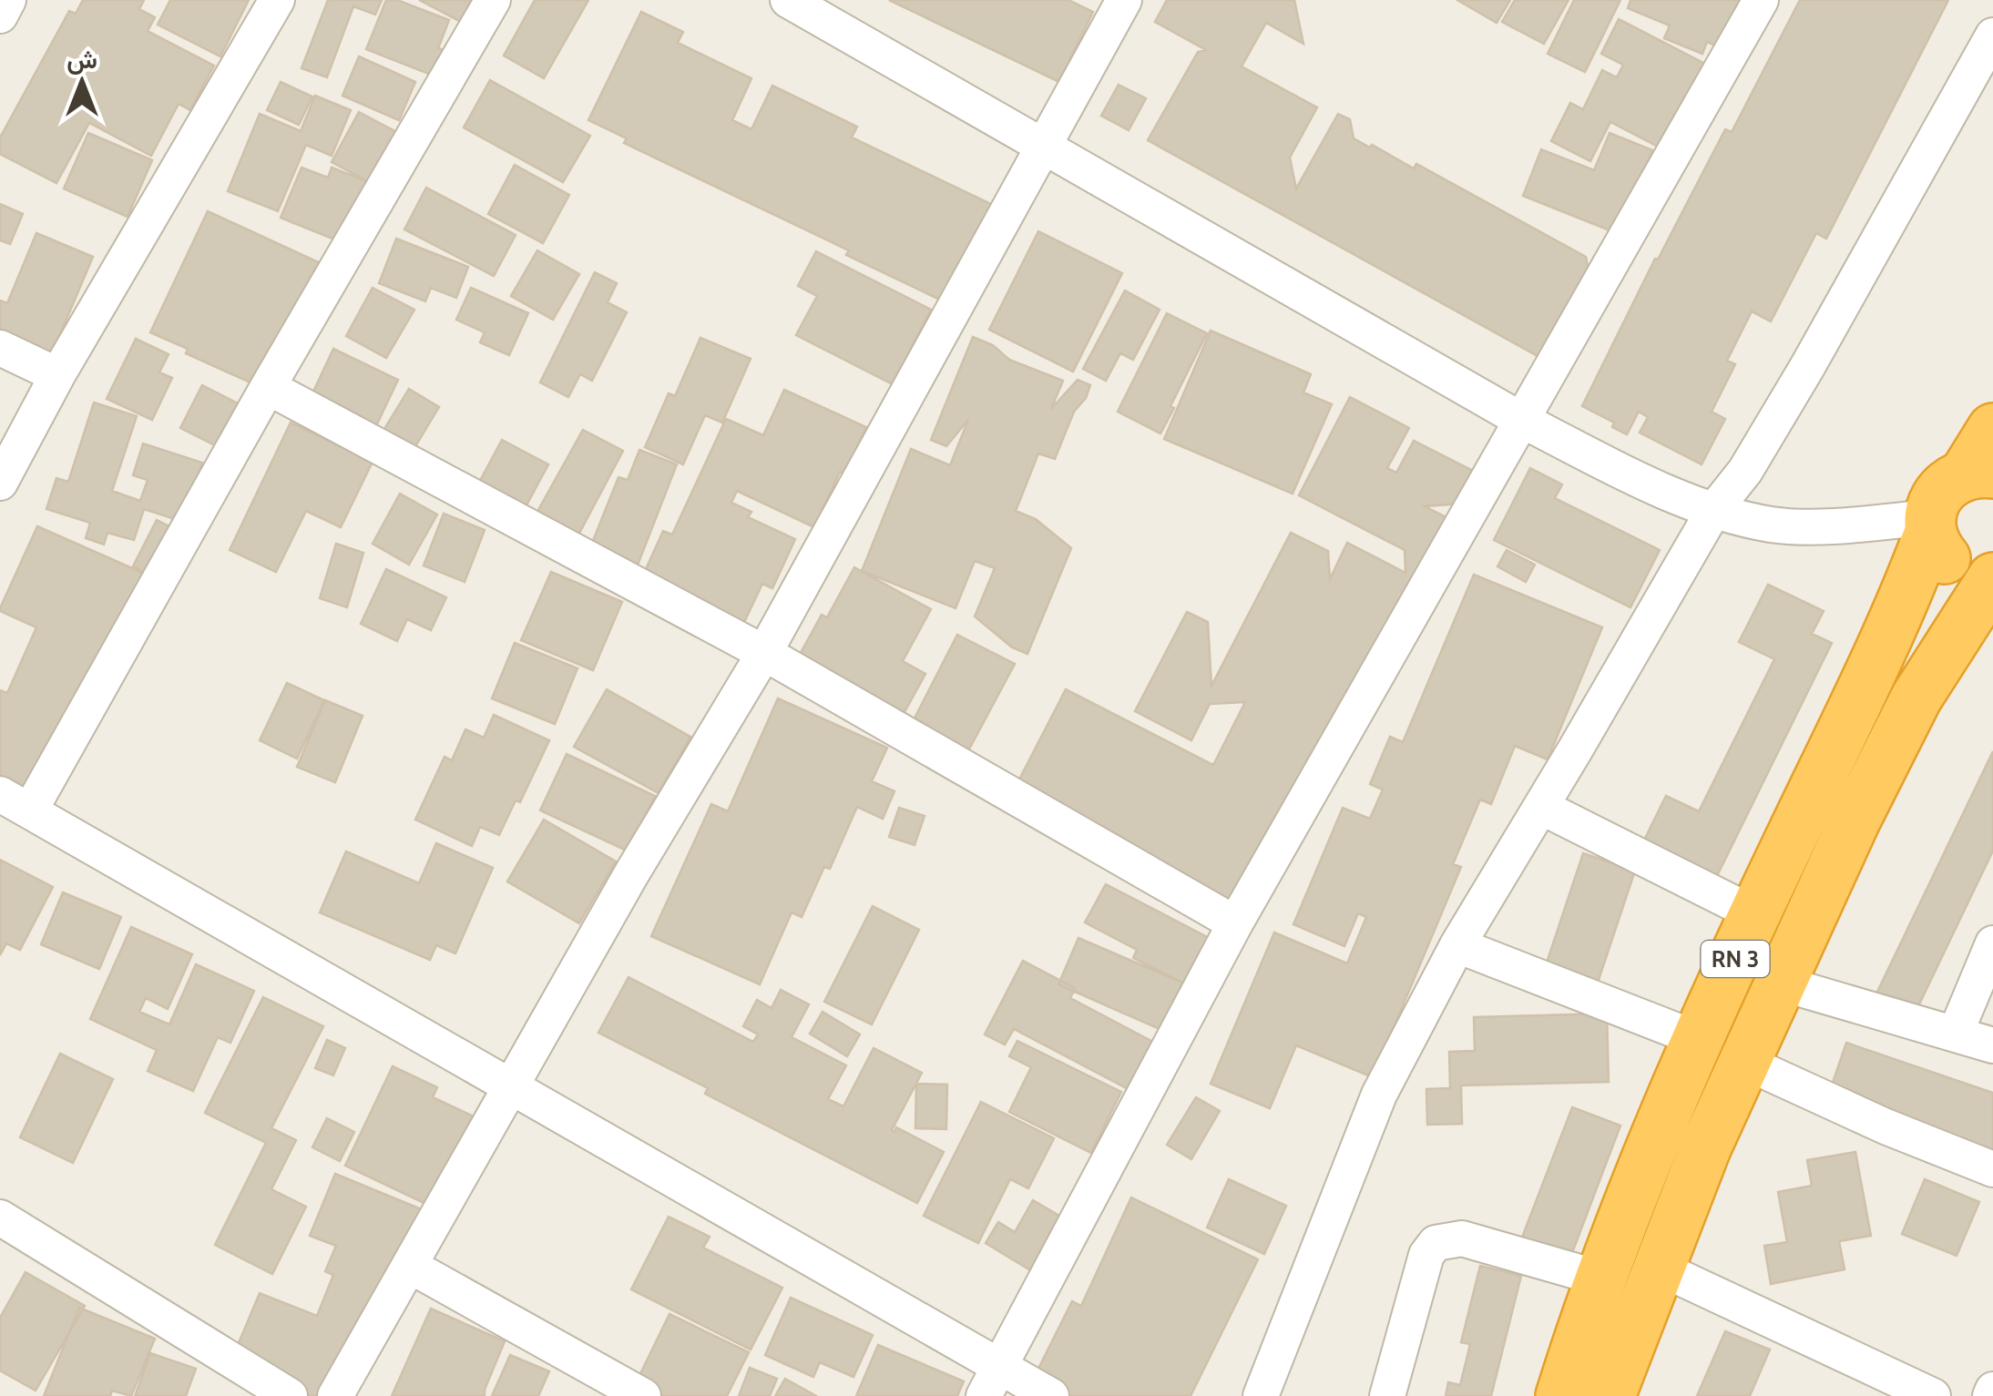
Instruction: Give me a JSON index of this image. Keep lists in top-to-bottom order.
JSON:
{
  "streets": {
    "highway": ["RN 3"]
  },
  "north": "top"
}
